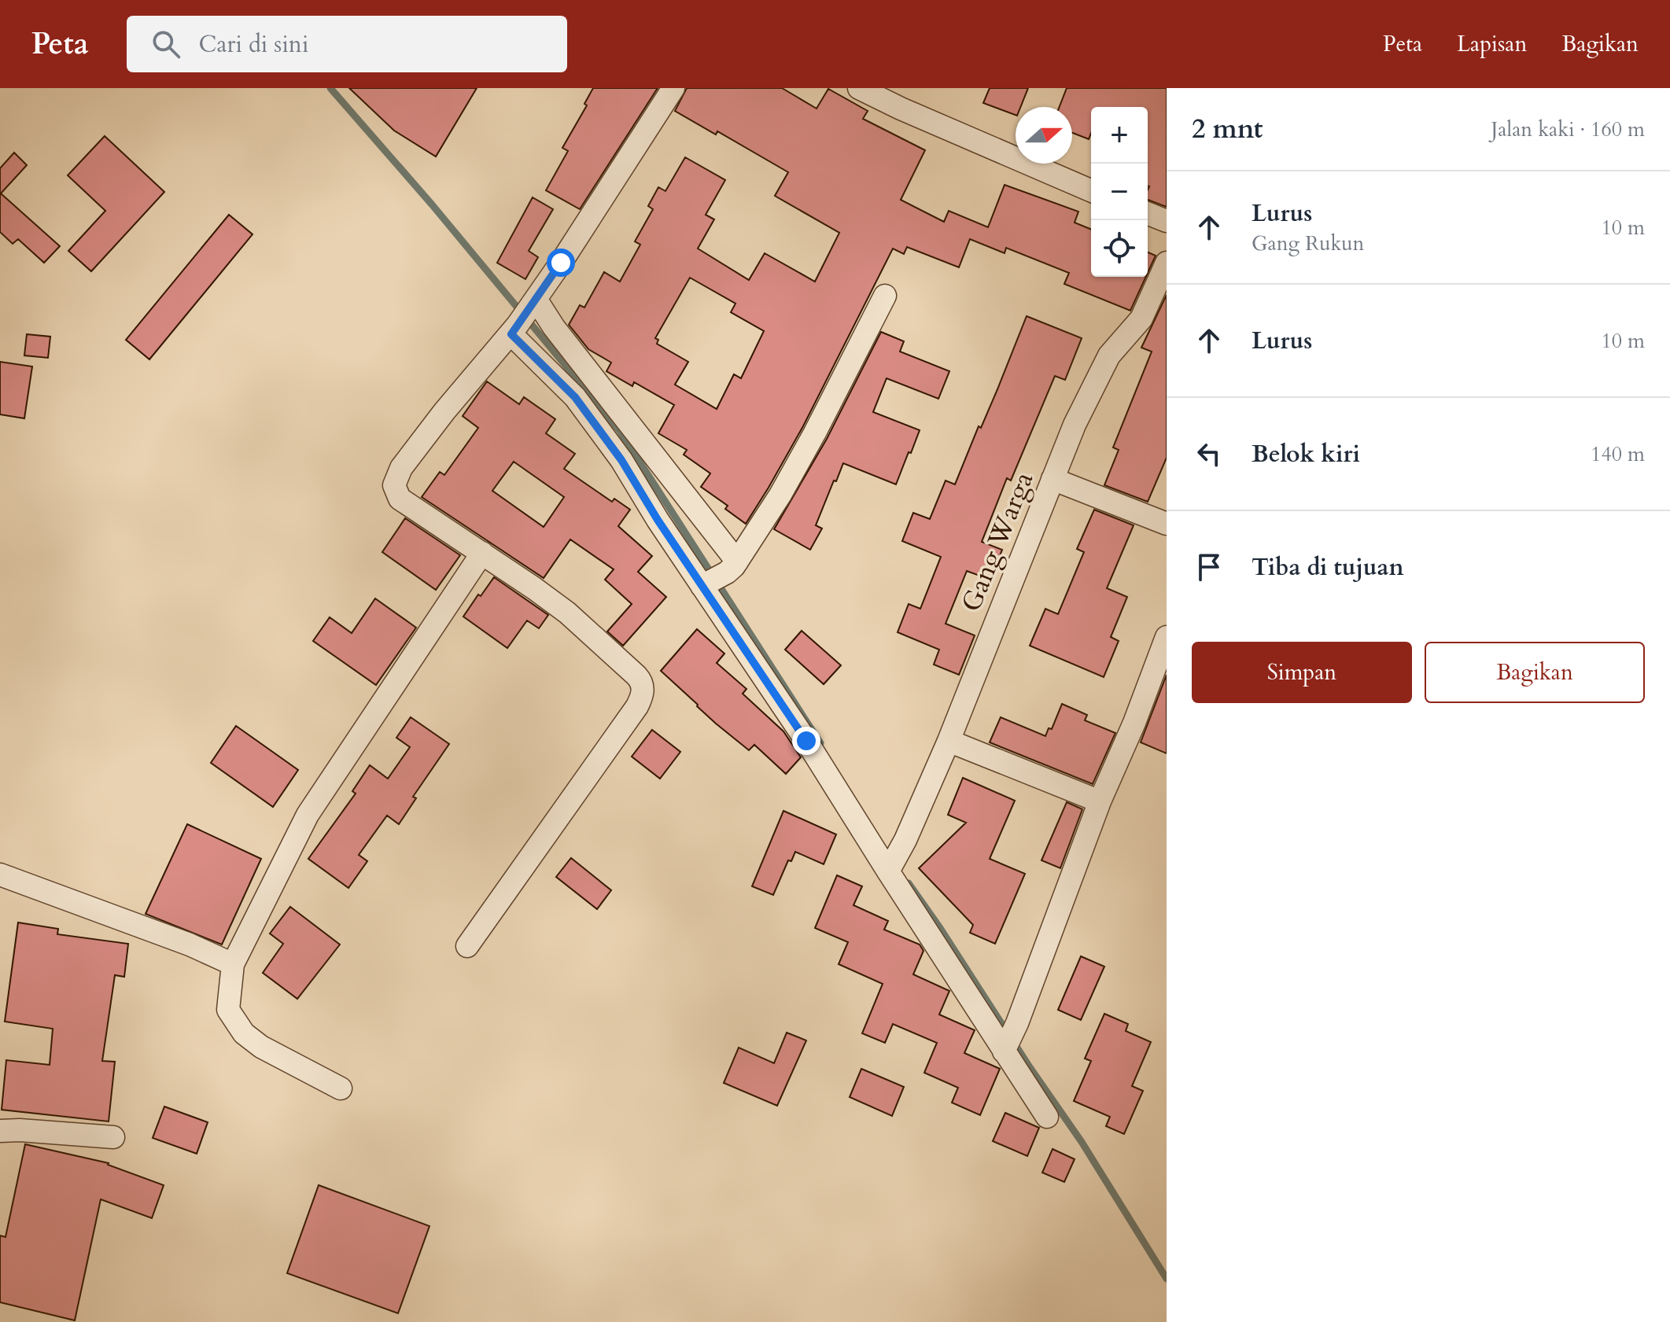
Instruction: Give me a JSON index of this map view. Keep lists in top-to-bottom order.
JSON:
{
  "streets": {
    "street": ["Gang Warga"]
  },
  "north": "right",
  "page": {
    "header": "Peta",
    "search": "Cari di sini",
    "nav": ["Peta", "Lapisan", "Bagikan"],
    "heading": ["2 mnt", "Jalan kaki · 160 m"],
    "map_buttons": ["+", "−"],
    "list": [
      ["Lurus", "Gang Rukun", "10 m"],
      ["Lurus", "10 m"],
      ["Belok kiri", "140 m"],
      "Tiba di tujuan"
    ],
    "buttons": ["Simpan", "Bagikan"]
  }
}
